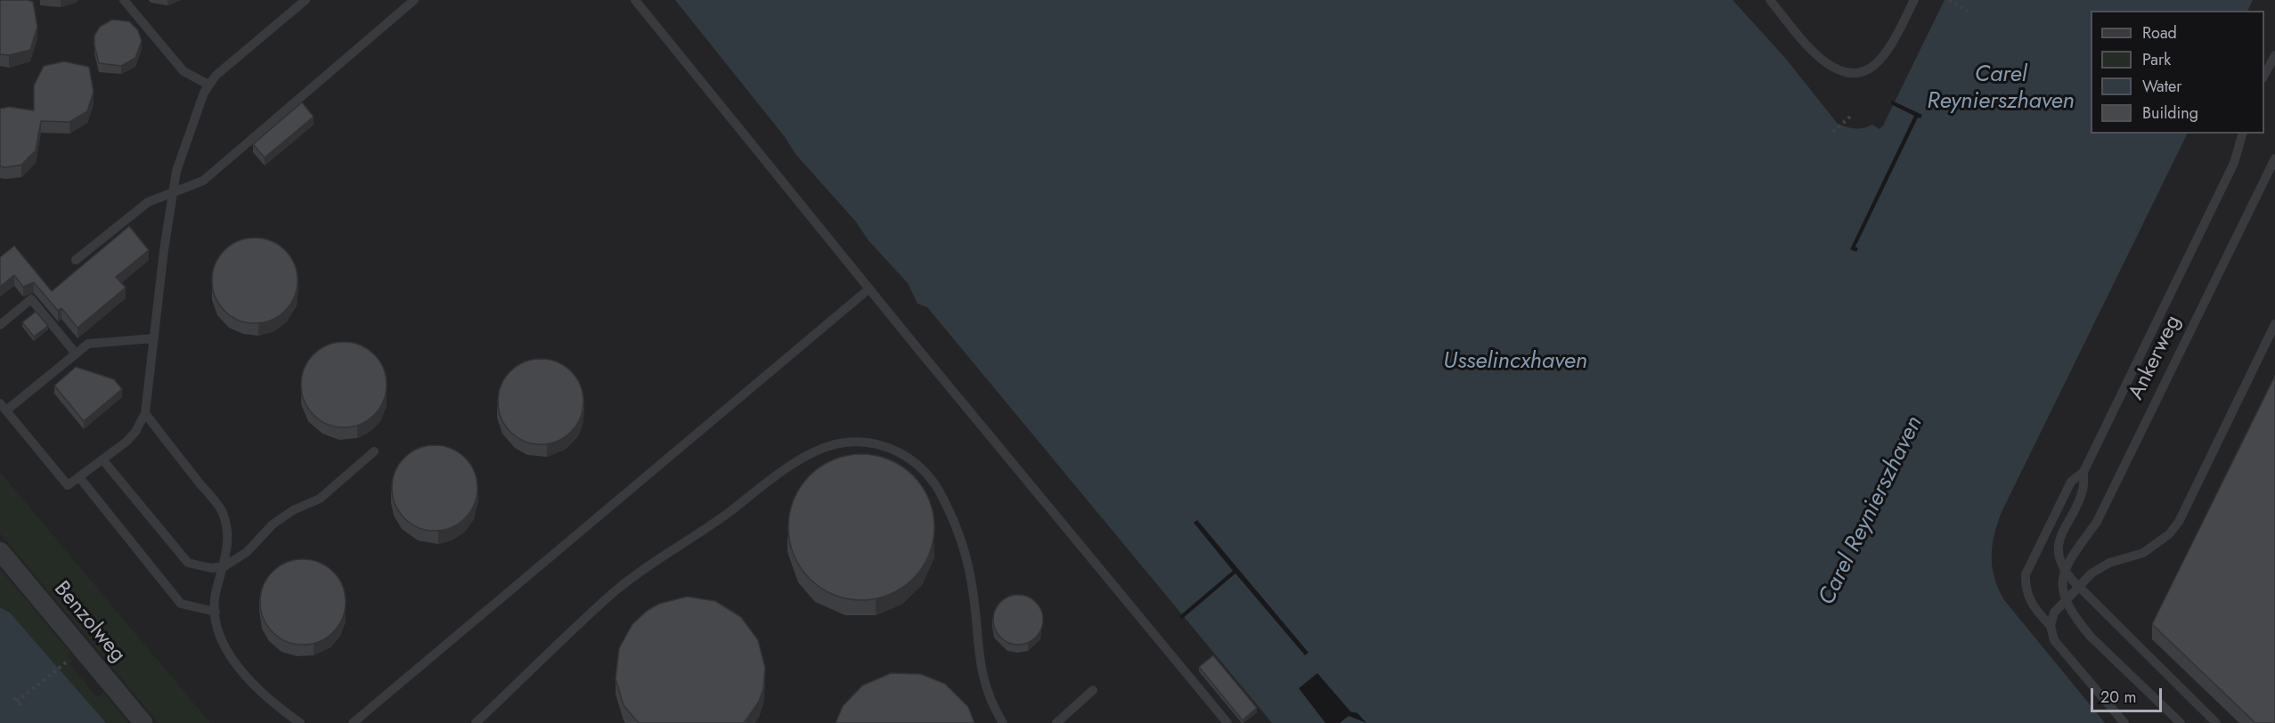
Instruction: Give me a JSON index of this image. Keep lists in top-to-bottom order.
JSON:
{
  "streets": {
    "street": ["Benzolweg"],
    "lane": ["Ankerweg"]
  },
  "water": ["Carel Reynierszhaven", "Usselincxhaven"],
  "legend": [
    "Road",
    "Park",
    "Water",
    "Building"
  ],
  "scale_bar": "20 m"
}
